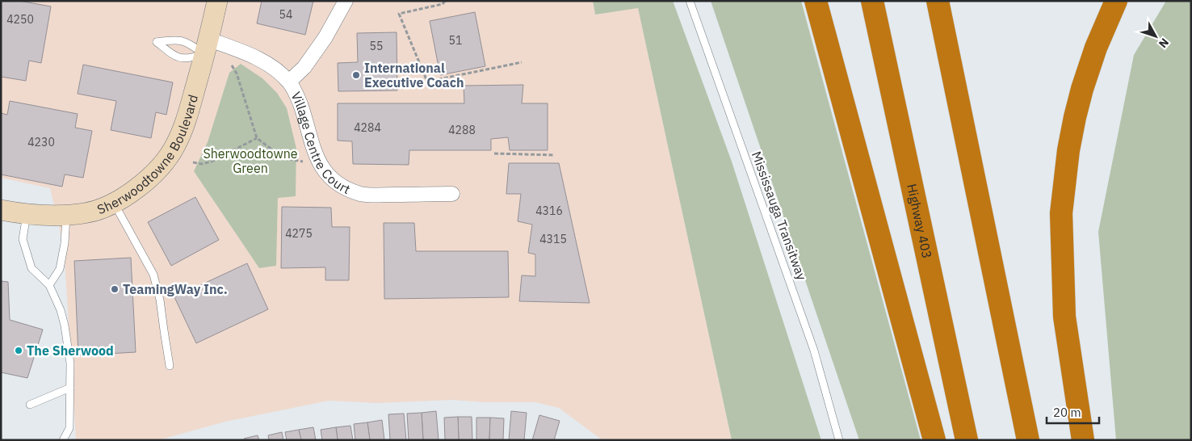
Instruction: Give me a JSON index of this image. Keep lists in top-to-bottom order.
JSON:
{
  "streets": {
    "highway": ["Highway 403"],
    "street": ["Village Centre Court", "Sherwoodtowne Boulevard"],
    "lane": ["Mississauga Transitway"]
  },
  "crossings": [
    ["Village Centre Court", "Sherwoodtowne Boulevard"]
  ],
  "parks": ["Sherwoodtowne Green"],
  "places": ["International Executive Coach", "TeamingWay Inc.", "The Sherwood"],
  "house_numbers": [
    "54",
    "4250",
    "51",
    "55",
    "4284",
    "4288",
    "4230",
    "4316",
    "4275",
    "4315"
  ],
  "scale_bar": "20 m",
  "north": "bottom right"
}
